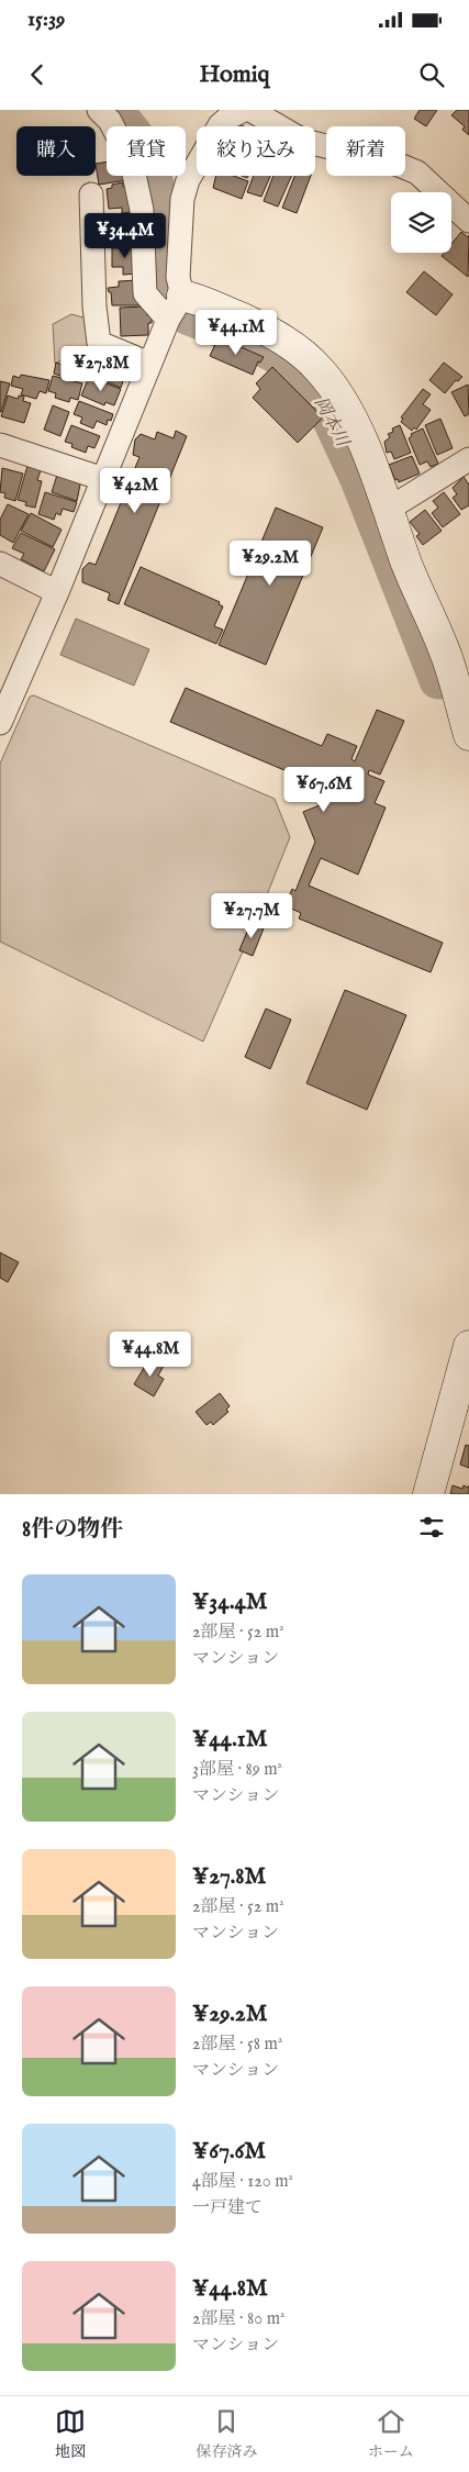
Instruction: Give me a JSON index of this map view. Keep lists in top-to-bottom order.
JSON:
{
  "water": ["岡本川"],
  "page": {
    "status": "15:39",
    "header": "Homiq",
    "chip": [
      "購入",
      "賃貸",
      "絞り込み",
      "新着"
    ],
    "price": [
      "¥34.4M",
      "¥44.1M",
      "¥27.8M",
      "¥42M",
      "¥29.2M",
      "¥67.6M",
      "¥27.7M",
      "¥44.8M"
    ],
    "heading": "8件の物件",
    "list": [
      {
        "name": "¥34.4M",
        "note": "2部屋 · 52 m² · マンション"
      },
      {
        "name": "¥44.1M",
        "note": "3部屋 · 89 m² · マンション"
      },
      {
        "name": "¥27.8M",
        "note": "2部屋 · 52 m² · マンション"
      },
      {
        "name": "¥29.2M",
        "note": "2部屋 · 58 m² · マンション"
      },
      {
        "name": "¥67.6M",
        "note": "4部屋 · 120 m² · 一戸建て"
      },
      {
        "name": "¥44.8M",
        "note": "2部屋 · 80 m² · マンション"
      }
    ],
    "tabs": ["地図", "保存済み", "ホーム"]
  }
}
